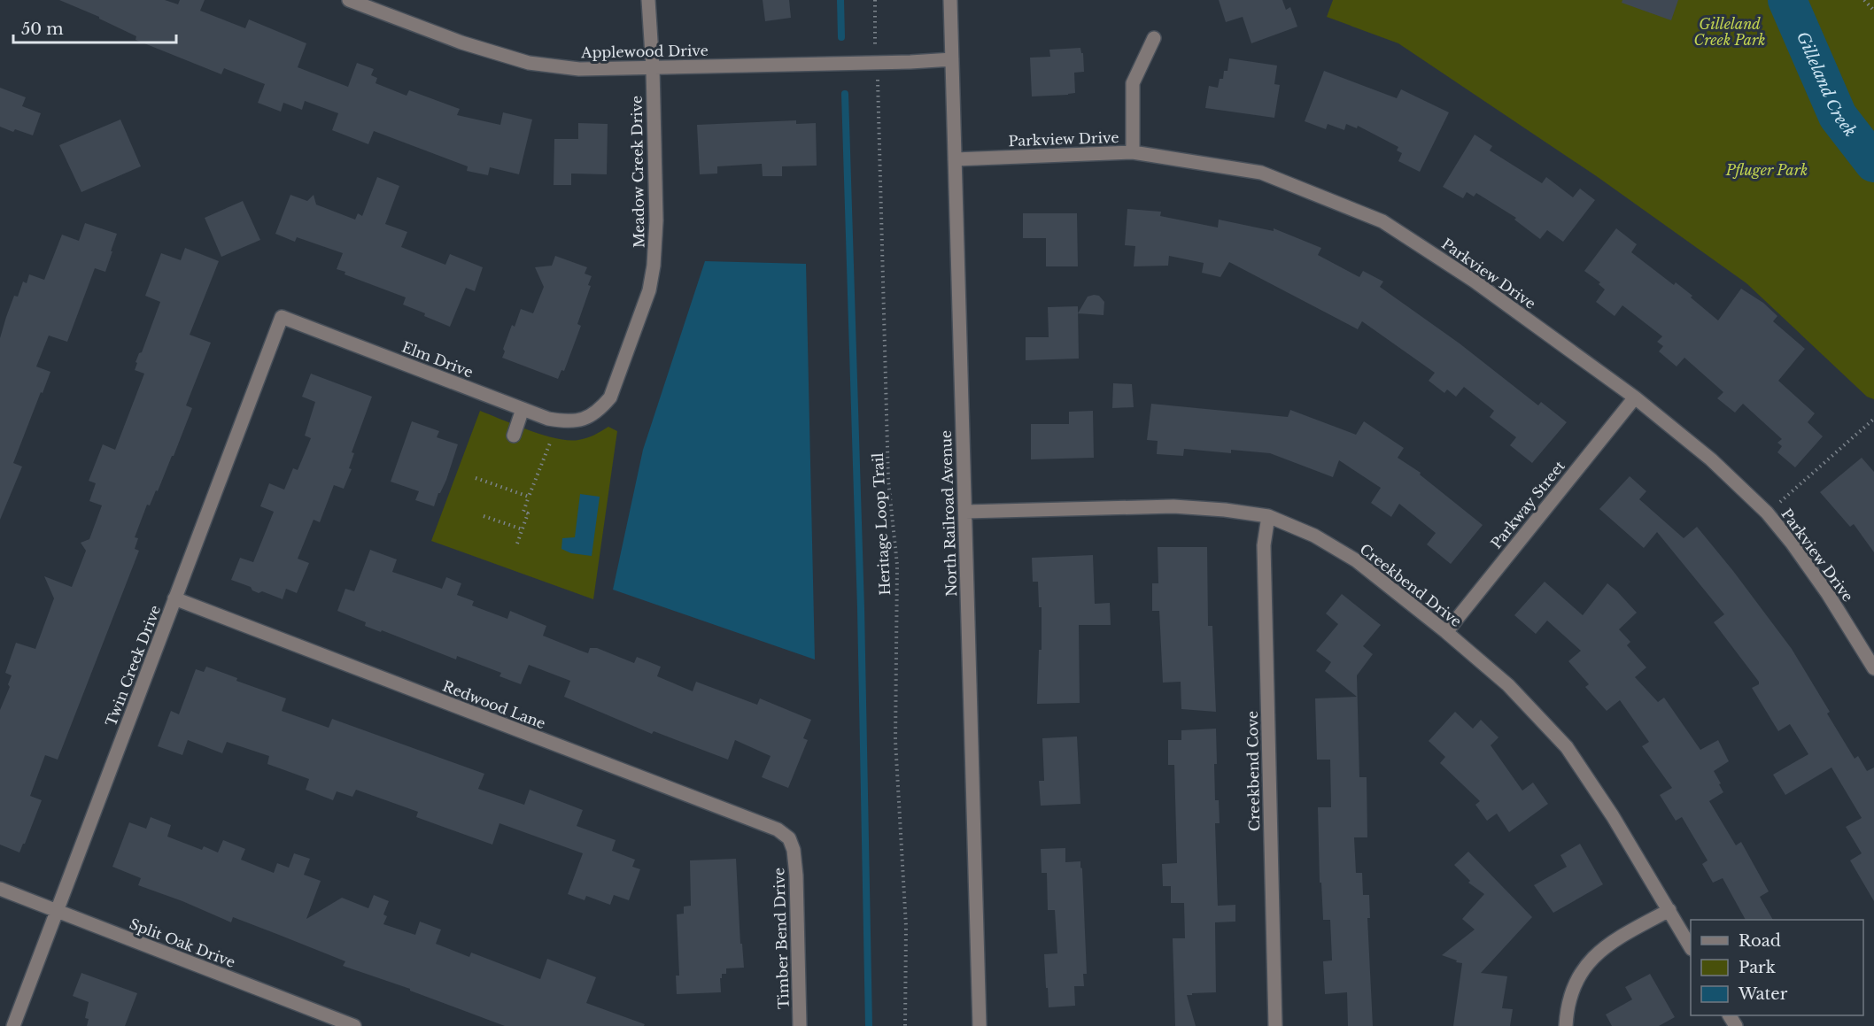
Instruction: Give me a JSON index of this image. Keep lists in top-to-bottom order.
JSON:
{
  "streets": {
    "street": [
      "Applewood Drive",
      "Parkview Drive",
      "Meadow Creek Drive",
      "Elm Drive",
      "Parkway Street",
      "North Railroad Avenue",
      "Creekbend Drive",
      "Twin Creek Drive",
      "Redwood Lane",
      "Creekbend Cove",
      "Timber Bend Drive",
      "Split Oak Drive"
    ],
    "path": ["Heritage Loop Trail"]
  },
  "crossings": [
    ["Applewood Drive", "Meadow Creek Drive"],
    ["Applewood Drive", "North Railroad Avenue"],
    ["Parkview Drive", "Parkway Street"],
    ["Parkview Drive", "North Railroad Avenue"],
    ["Meadow Creek Drive", "Elm Drive"],
    ["Elm Drive", "Twin Creek Drive"],
    ["Parkway Street", "Creekbend Drive"],
    ["North Railroad Avenue", "Creekbend Drive"],
    ["Creekbend Drive", "Creekbend Cove"],
    ["Twin Creek Drive", "Redwood Lane"],
    ["Twin Creek Drive", "Split Oak Drive"],
    ["Redwood Lane", "Timber Bend Drive"]
  ],
  "water": ["Gilleland Creek"],
  "parks": ["Gilleland Creek Park", "Pfluger Park"],
  "legend": ["Road", "Park", "Water"],
  "scale_bar": "50 m"
}
